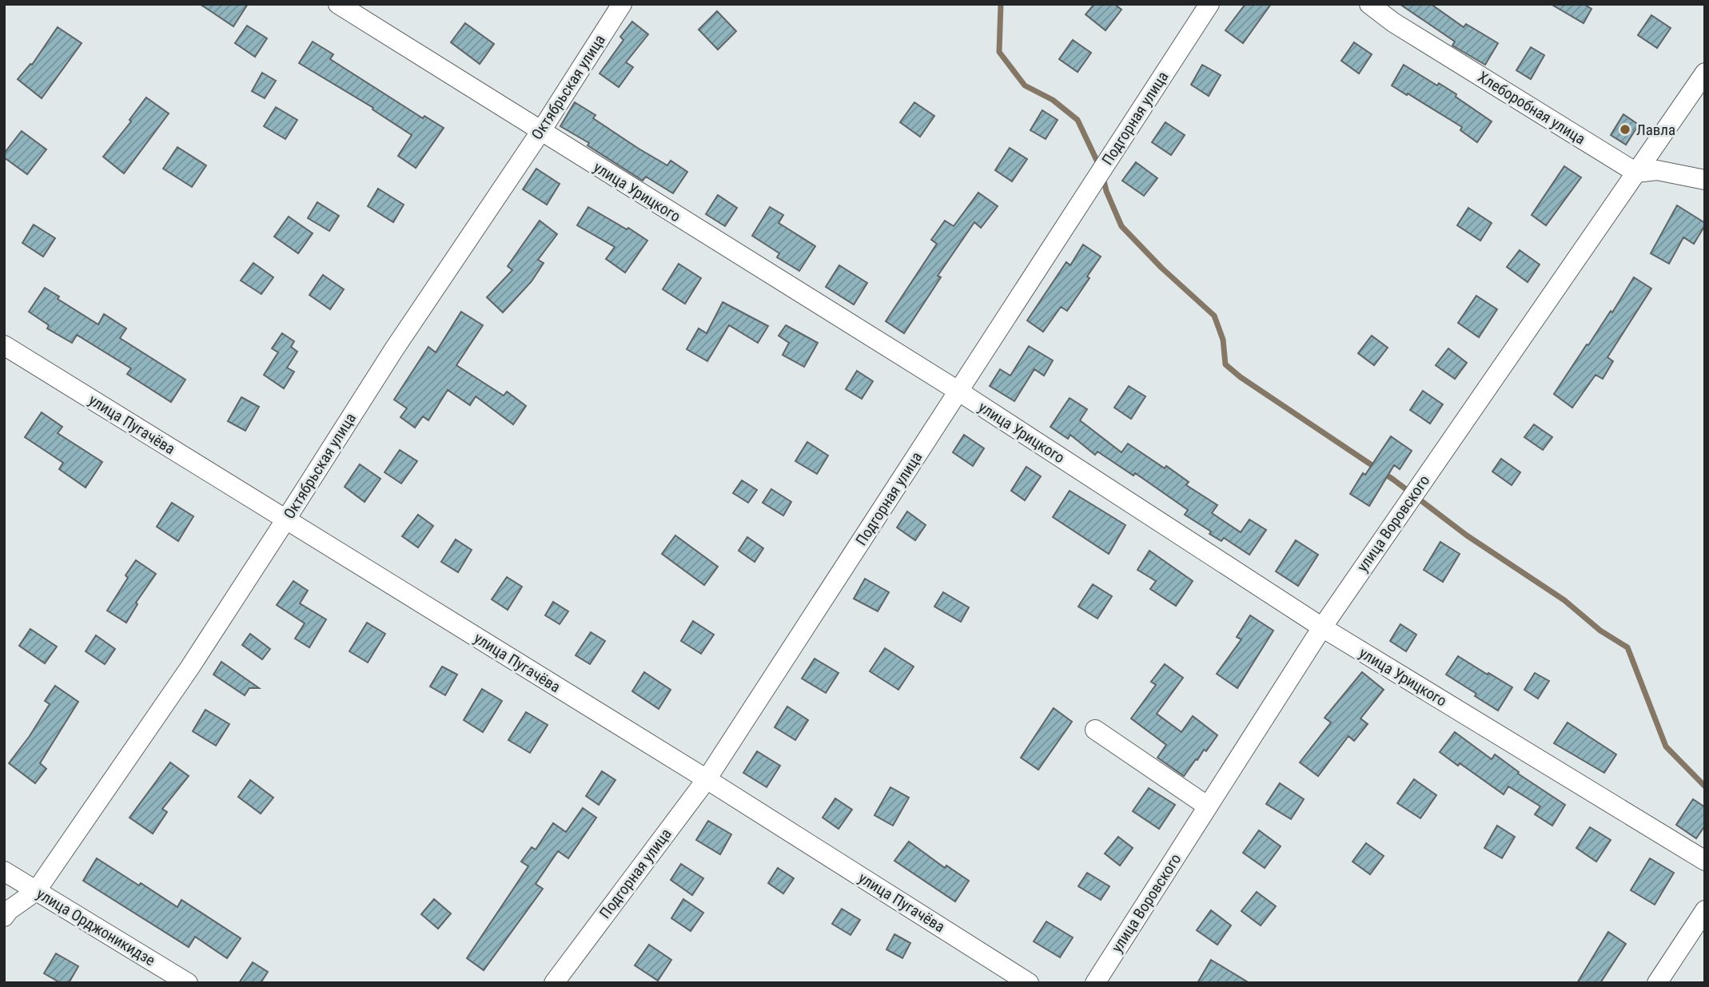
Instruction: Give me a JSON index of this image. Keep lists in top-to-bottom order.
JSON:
{
  "streets": {
    "street": [
      "Октябрьская улица",
      "Хлеборобная улица",
      "Подгорная улица",
      "улица Урицкого",
      "улица Пугачёва",
      "улица Воровского",
      "улица Орджоникидзе"
    ]
  },
  "crossings": [
    ["Октябрьская улица", "улица Урицкого"],
    ["Октябрьская улица", "улица Пугачёва"],
    ["Октябрьская улица", "улица Орджоникидзе"],
    ["Хлеборобная улица", "улица Воровского"],
    ["Подгорная улица", "улица Урицкого"],
    ["Подгорная улица", "улица Пугачёва"],
    ["улица Урицкого", "улица Воровского"]
  ],
  "places": ["Лавла"]
}
